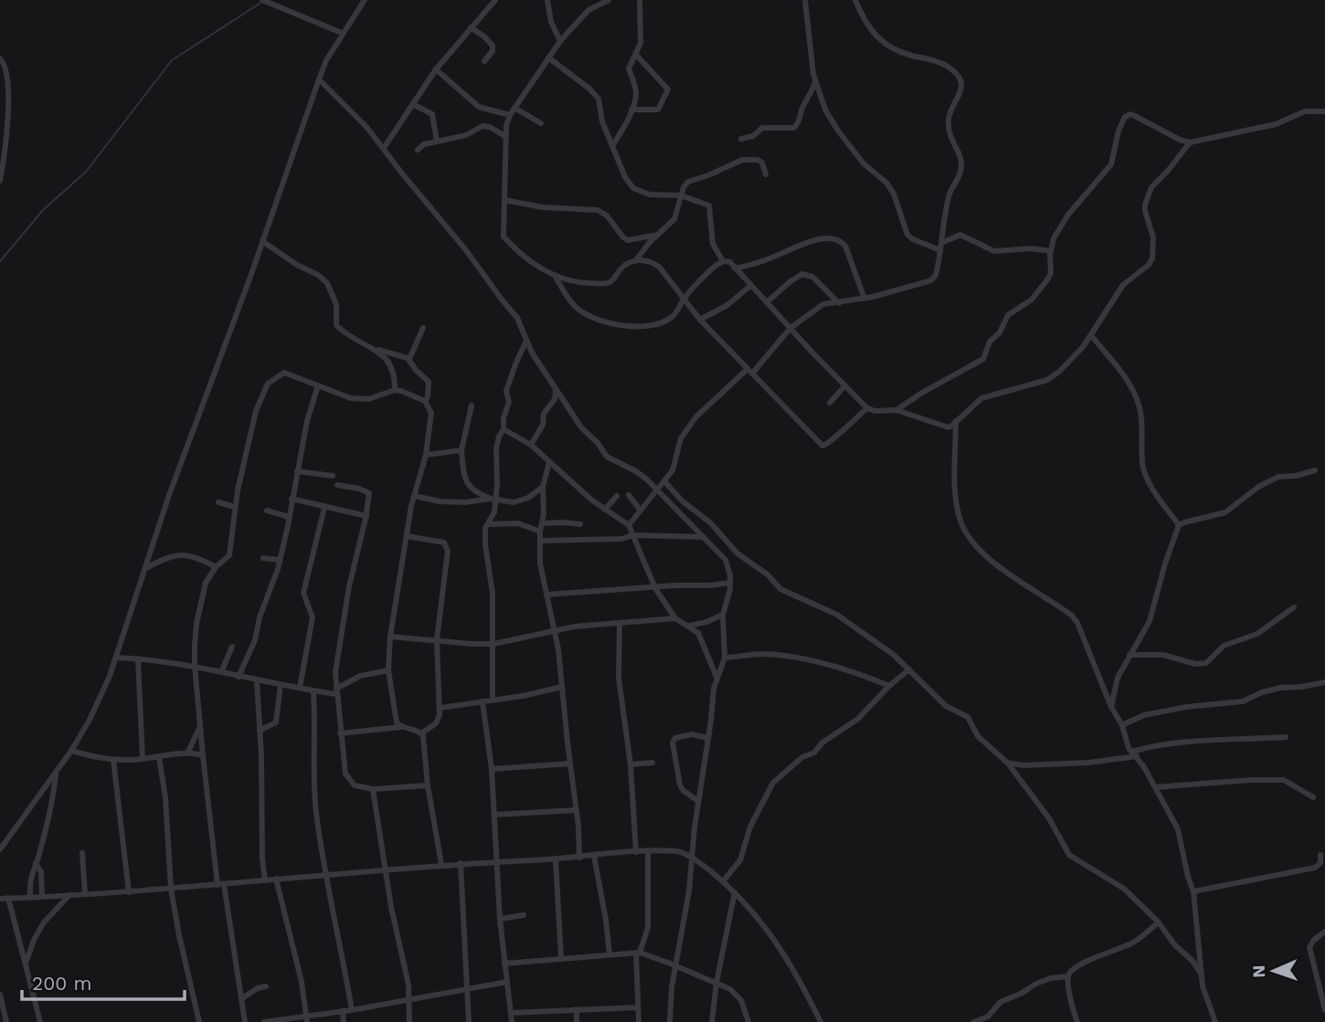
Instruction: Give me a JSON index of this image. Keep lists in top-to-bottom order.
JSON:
{
  "scale_bar": "200 m",
  "north": "left"
}
